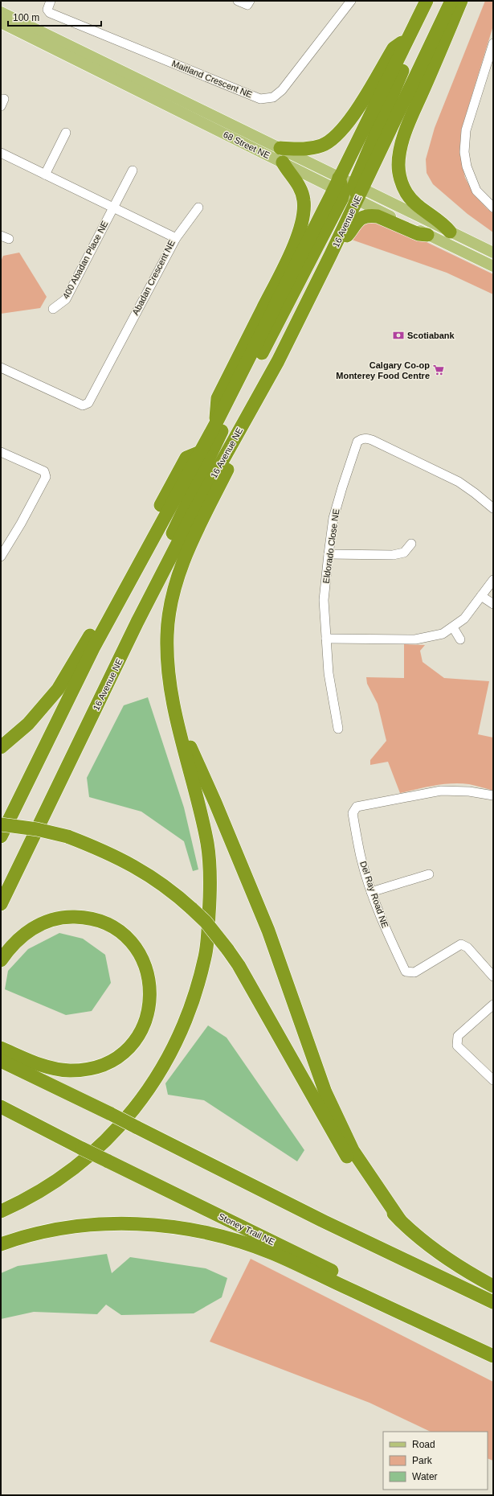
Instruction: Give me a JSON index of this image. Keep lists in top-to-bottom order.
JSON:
{
  "streets": {
    "highway": ["16 Avenue NE", "Stoney Trail NE"],
    "main road": ["68 Street NE"],
    "street": [
      "Maitland Crescent NE",
      "400 Abadan Place NE",
      "Abadan Crescent NE",
      "Eldorado Close NE",
      "Del Ray Road NE"
    ]
  },
  "crossings": [
    ["68 Street NE", "16 Avenue NE"],
    ["400 Abadan Place NE", "Abadan Crescent NE"]
  ],
  "places": {
    "bank": ["Scotiabank"],
    "supermarket": ["Calgary Co-op Monterey Food Centre"]
  },
  "legend": ["Road", "Park", "Water"],
  "scale_bar": "100 m"
}
